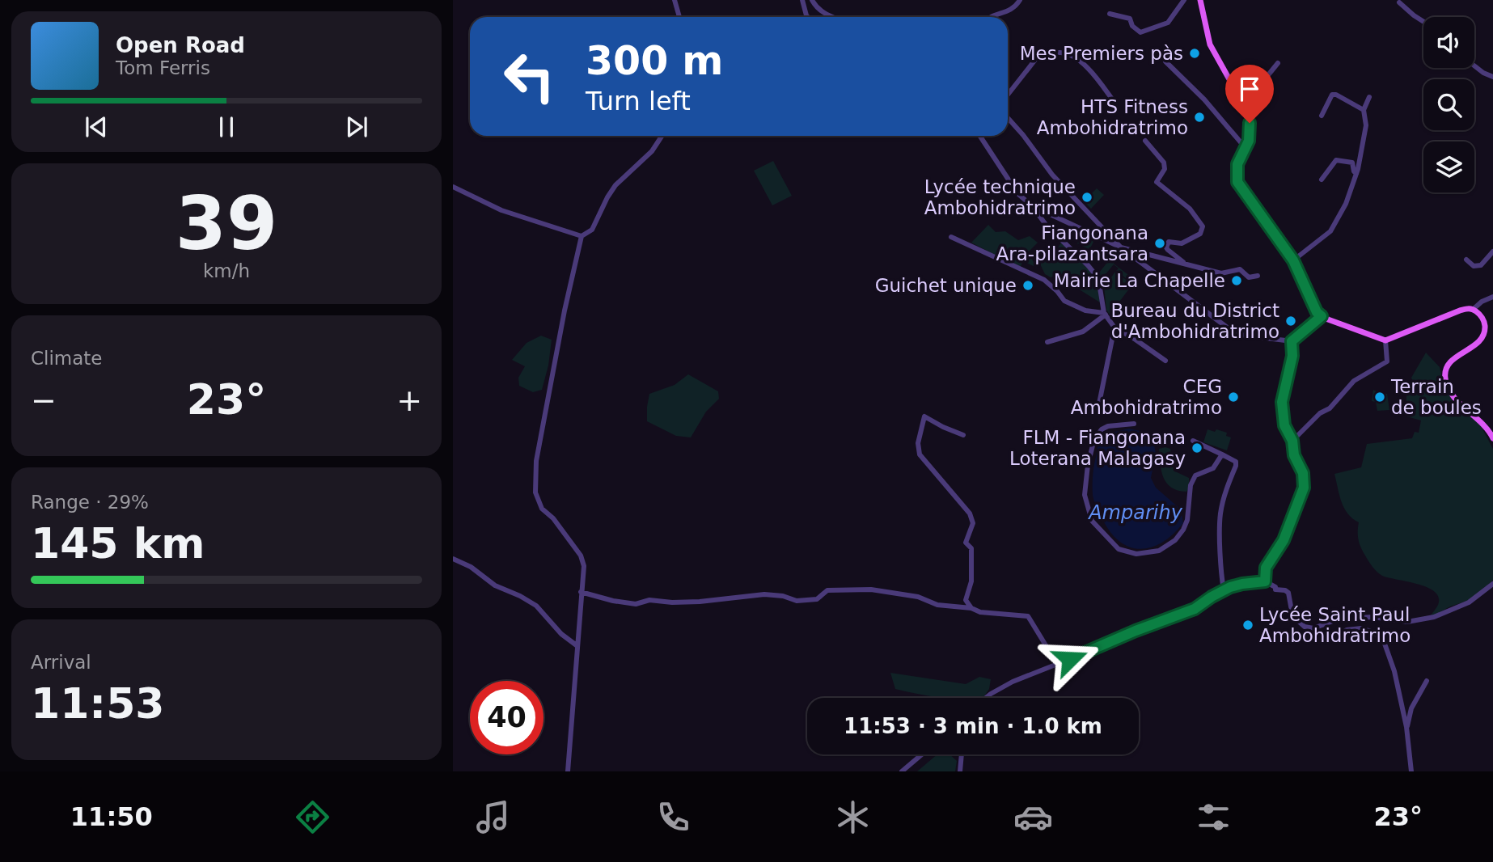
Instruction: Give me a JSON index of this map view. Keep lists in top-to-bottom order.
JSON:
{
  "water": ["Amparihy"],
  "places": [
    "Mes Premiers pàs",
    "HTS Fitness Ambohidratrimo",
    "Lycée technique Ambohidratrimo",
    "Fiangonana Ara-pilazantsara",
    "Mairie La Chapelle",
    "Guichet unique",
    "Bureau du District d'Ambohidratrimo",
    "CEG Ambohidratrimo",
    "Terrain de boules",
    "FLM - Fiangonana Loterana Malagasy",
    "Lycée Saint Paul Ambohidratrimo"
  ],
  "page": {
    "turn": ["300 m", "Turn left"],
    "song": ["Open Road", "Tom Ferris"],
    "tile": [
      ["39", "km/h"],
      "Climate",
      ["Range · 29%", "145 km"],
      ["Arrival", "11:53"]
    ],
    "heat": ["−", "23°", "+"],
    "limit": "40",
    "trip": "11:53 · 3 min · 1.0 km",
    "tabs": ["11:50", "23°"]
  }
}
